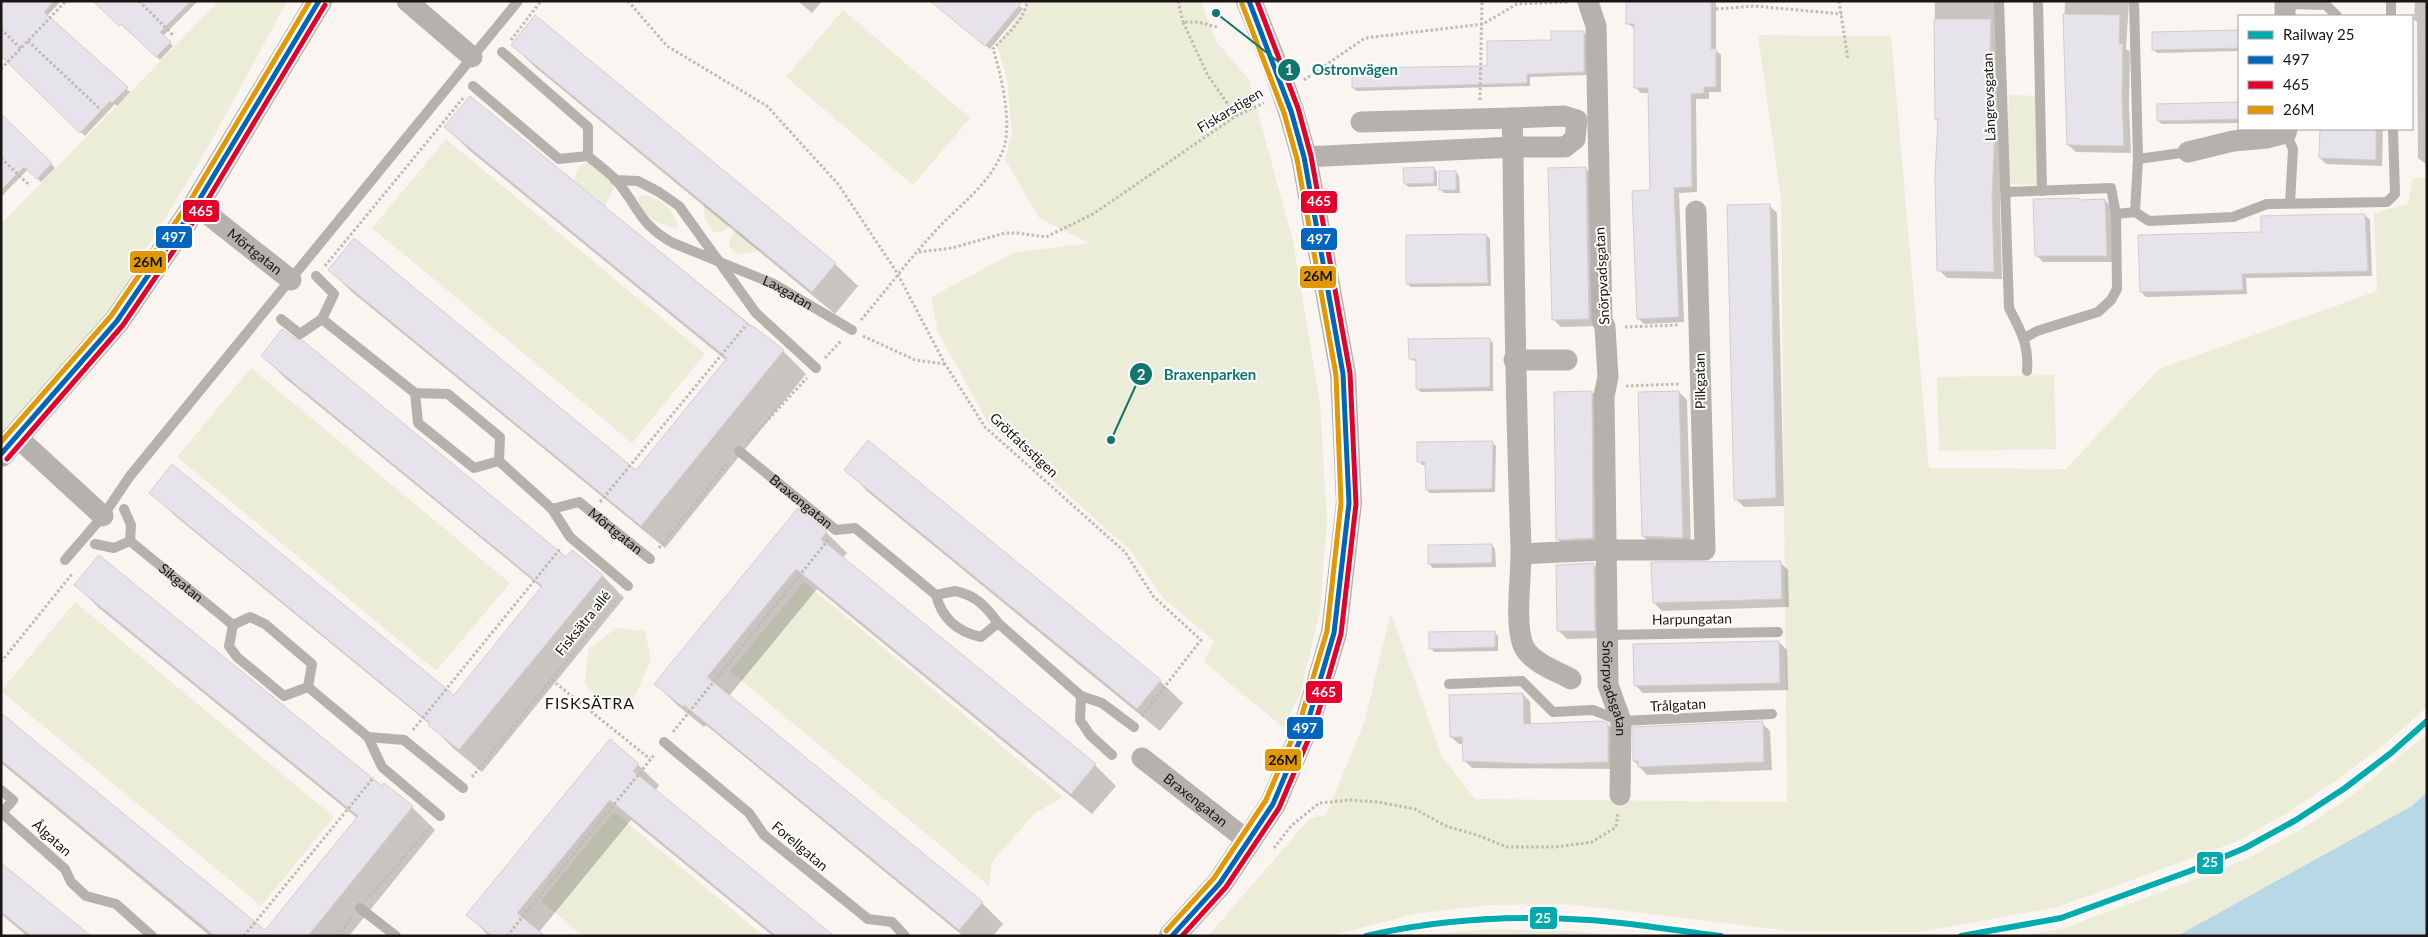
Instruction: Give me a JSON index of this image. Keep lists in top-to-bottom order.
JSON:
{
  "streets": {
    "street": [
      "Mörtgatan",
      "Snörpvadsgatan",
      "Pilkgatan",
      "Braxengatan"
    ],
    "lane": [
      "Långrevsgatan",
      "Laxgatan",
      "Sikgatan",
      "Harpungatan",
      "Trålgatan",
      "Ålgatan",
      "Forellgatan"
    ],
    "path": ["Fiskarstigen", "Grötfatsstigen", "Fisksätra allé"]
  },
  "crossings": [
    ["Snörpvadsgatan", "Pilkgatan"],
    ["Snörpvadsgatan", "Harpungatan"],
    ["Snörpvadsgatan", "Trålgatan"]
  ],
  "districts": ["FISKSÄTRA"],
  "places": ["Ostronvägen", "Braxenparken"],
  "lines": [
    "transit line 497",
    "transit line 465",
    "transit line 26M",
    "rail line 25"
  ],
  "legend": [
    "Railway 25",
    "497",
    "465",
    "26M"
  ]
}
